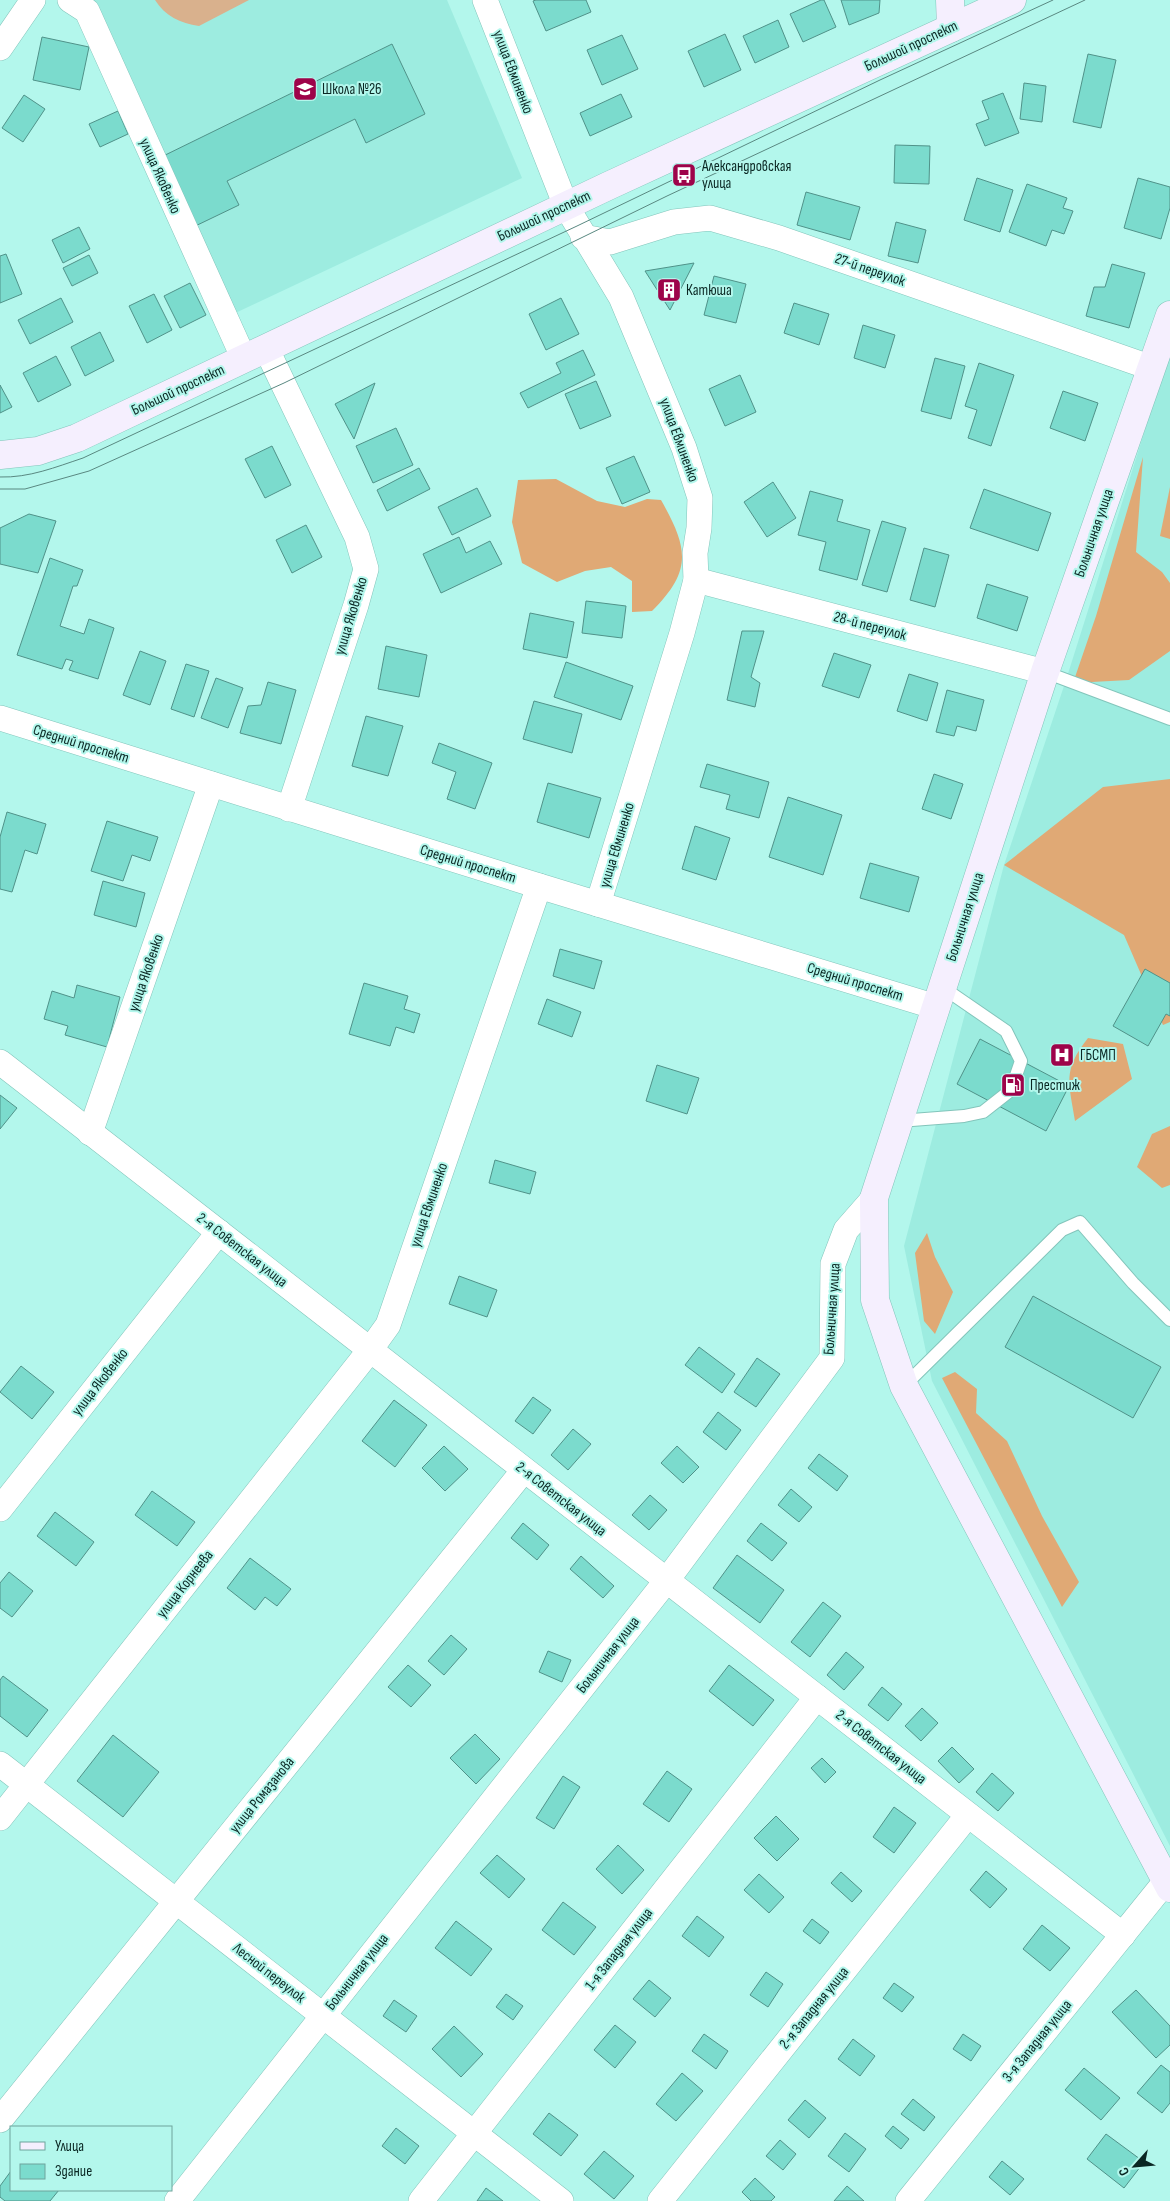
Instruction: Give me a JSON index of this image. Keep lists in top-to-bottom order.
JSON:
{
  "streets": {
    "main road": ["Большой проспект", "Больничная улица"],
    "street": [
      "улица Евминенко",
      "улица Яковенко",
      "27-й переулок",
      "28-й переулок",
      "Средний проспект",
      "2-я Советская улица",
      "улица Корнеева",
      "улица Ромазанова",
      "1-я Западная улица",
      "Лесной переулок",
      "2-я Западная улица",
      "3-я Западная улица"
    ]
  },
  "crossings": [
    ["Большой проспект", "улица Евминенко"],
    ["Большой проспект", "улица Яковенко"],
    ["улица Евминенко", "27-й переулок"],
    ["улица Евминенко", "28-й переулок"],
    ["улица Евминенко", "Средний проспект"],
    ["улица Евминенко", "2-я Советская улица"],
    ["улица Евминенко", "улица Корнеева"],
    ["улица Яковенко", "Средний проспект"],
    ["улица Яковенко", "2-я Советская улица"],
    ["27-й переулок", "Больничная улица"],
    ["Больничная улица", "28-й переулок"],
    ["Больничная улица", "Средний проспект"],
    ["Больничная улица", "2-я Советская улица"],
    ["Больничная улица", "Лесной переулок"],
    ["2-я Советская улица", "улица Корнеева"],
    ["2-я Советская улица", "улица Ромазанова"],
    ["2-я Советская улица", "1-я Западная улица"],
    ["2-я Советская улица", "2-я Западная улица"],
    ["2-я Советская улица", "3-я Западная улица"],
    ["улица Корнеева", "Лесной переулок"],
    ["улица Ромазанова", "Лесной переулок"],
    ["1-я Западная улица", "Лесной переулок"]
  ],
  "places": {
    "school or university": ["Школа №26"],
    "bus stop": ["Александровская улица"],
    "building": ["Катюша"],
    "hospital": ["ГБСМП"],
    "fuel station": ["Престиж"]
  },
  "legend": ["Улица", "Здание"],
  "north": "bottom left"
}
